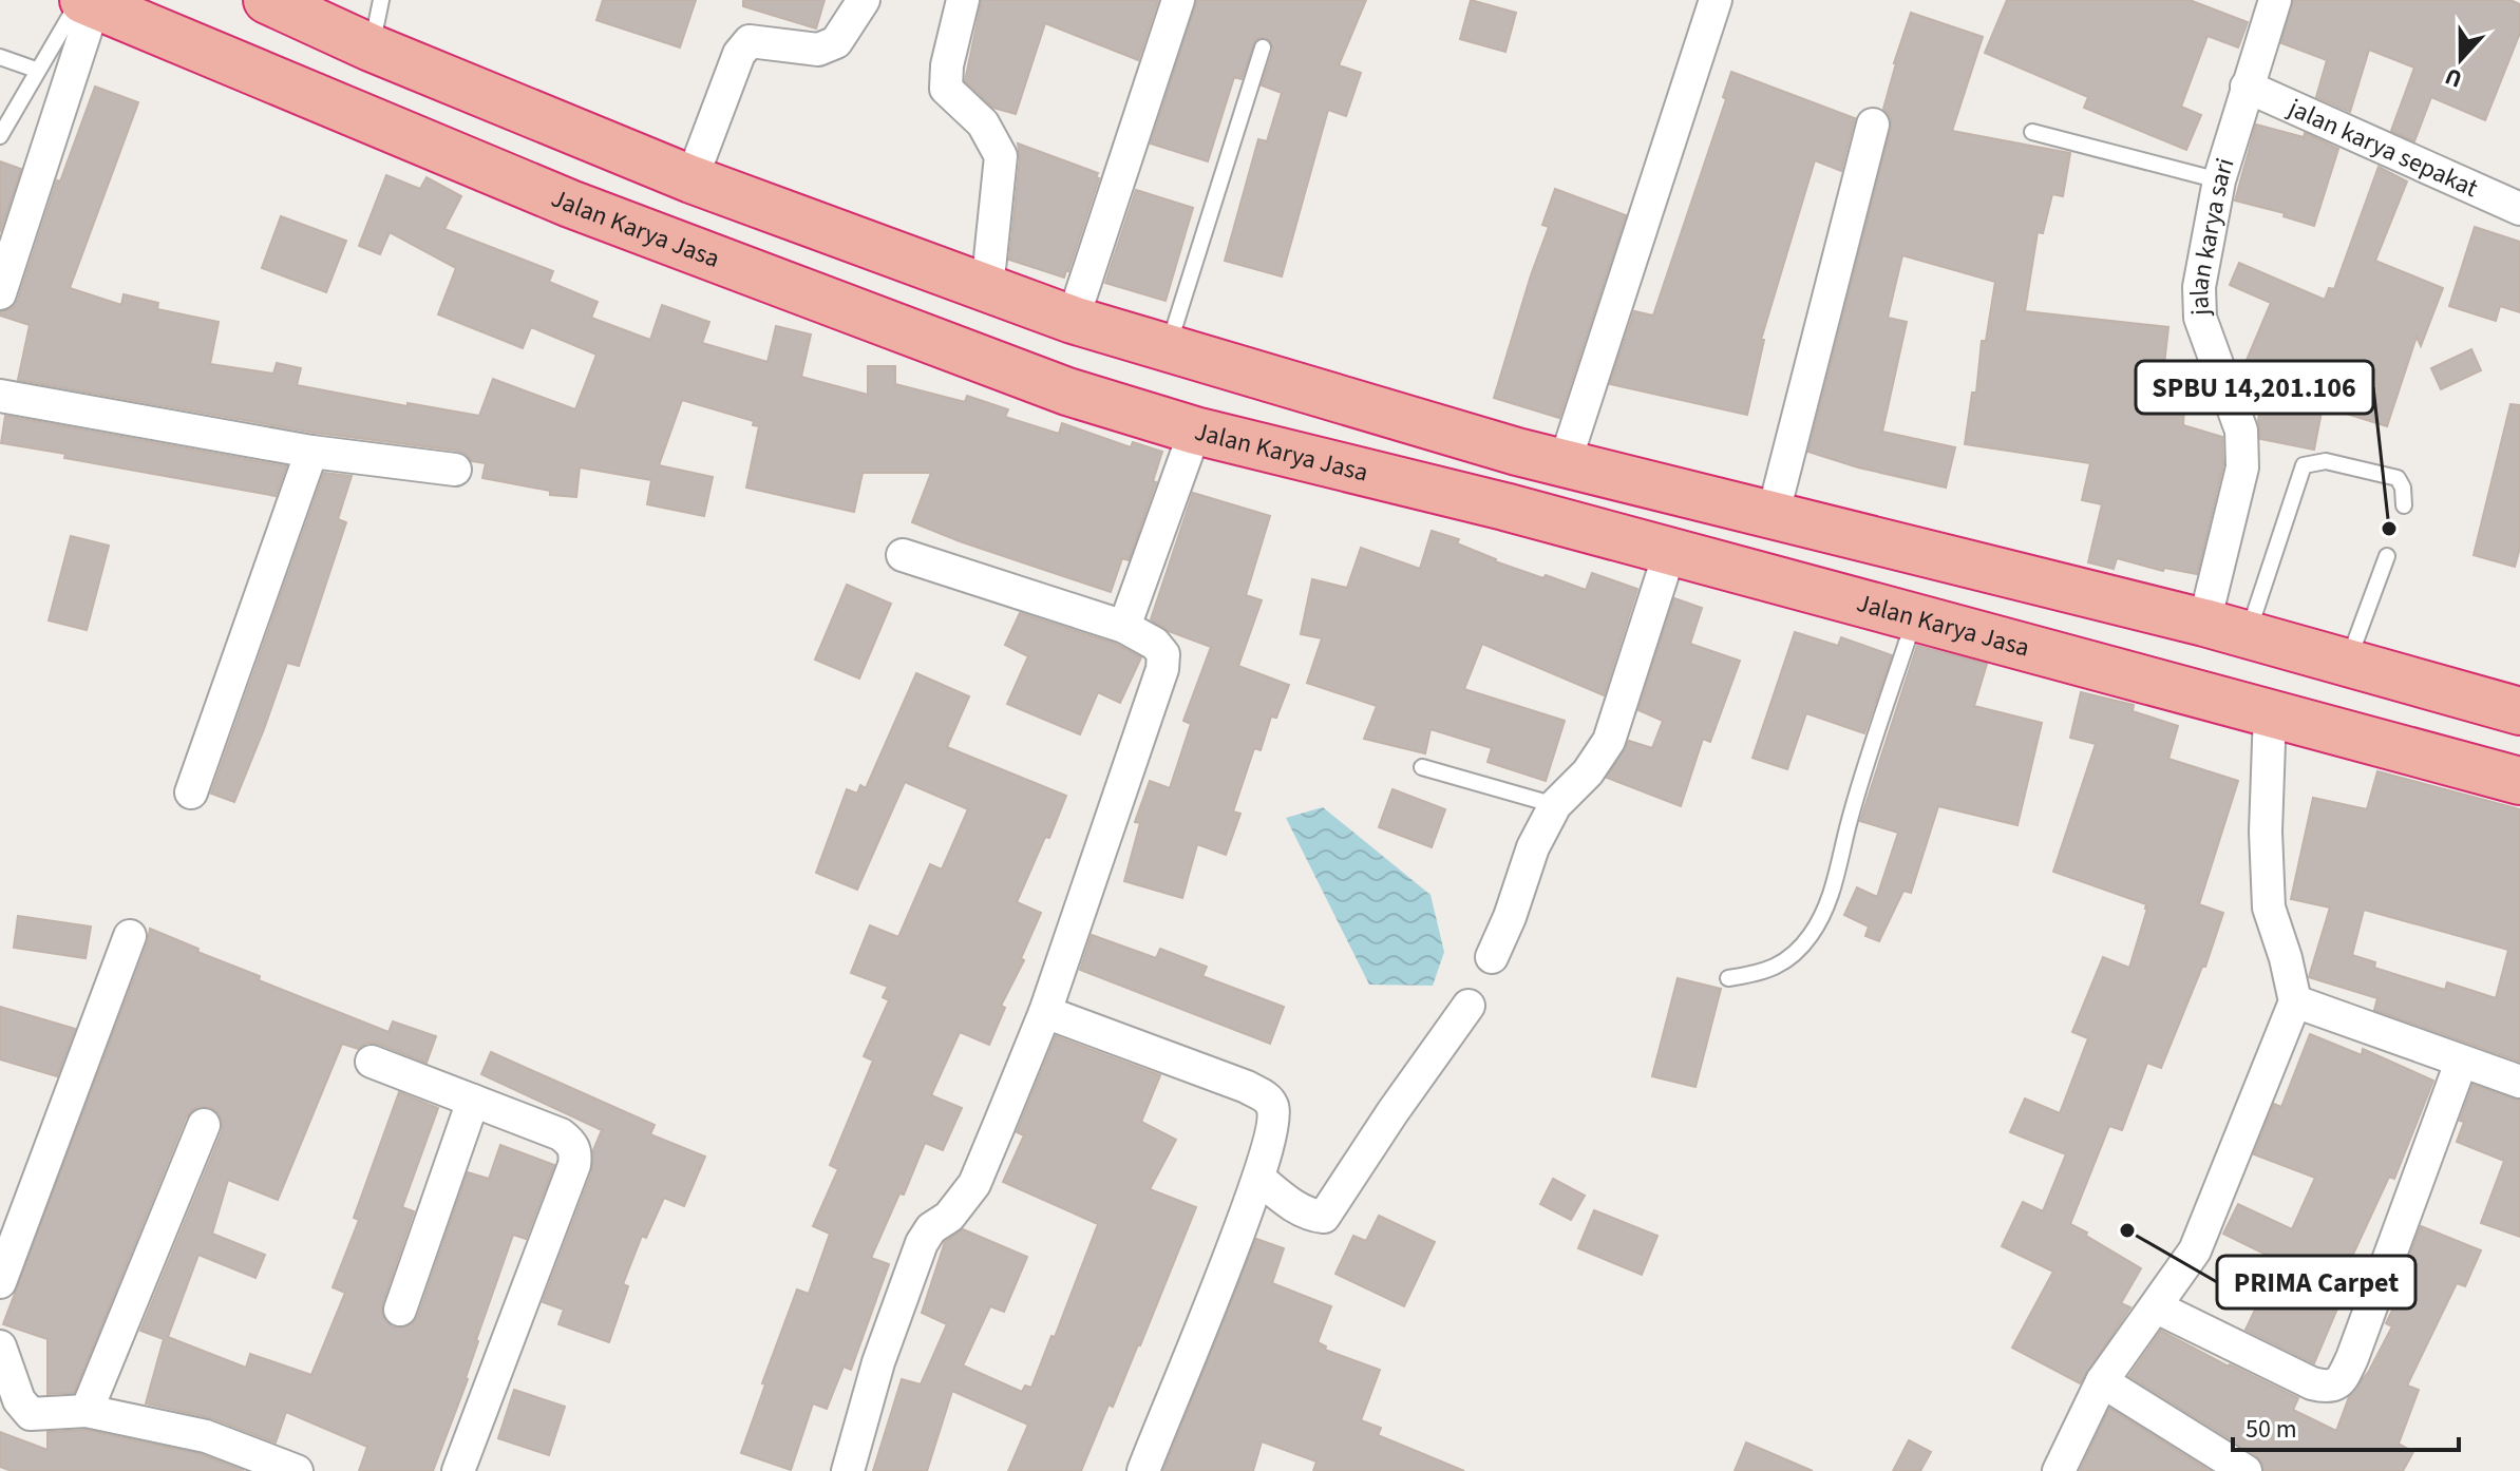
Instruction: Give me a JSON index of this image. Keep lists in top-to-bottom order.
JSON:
{
  "streets": {
    "highway": ["Jalan Karya Jasa"],
    "street": ["jalan karya sepakat", "jalan karya sari"]
  },
  "crossings": [
    ["jalan karya sepakat", "jalan karya sari"]
  ],
  "places": ["SPBU 14,201.106", "PRIMA Carpet"],
  "scale_bar": "50 m",
  "north": "bottom"
}
